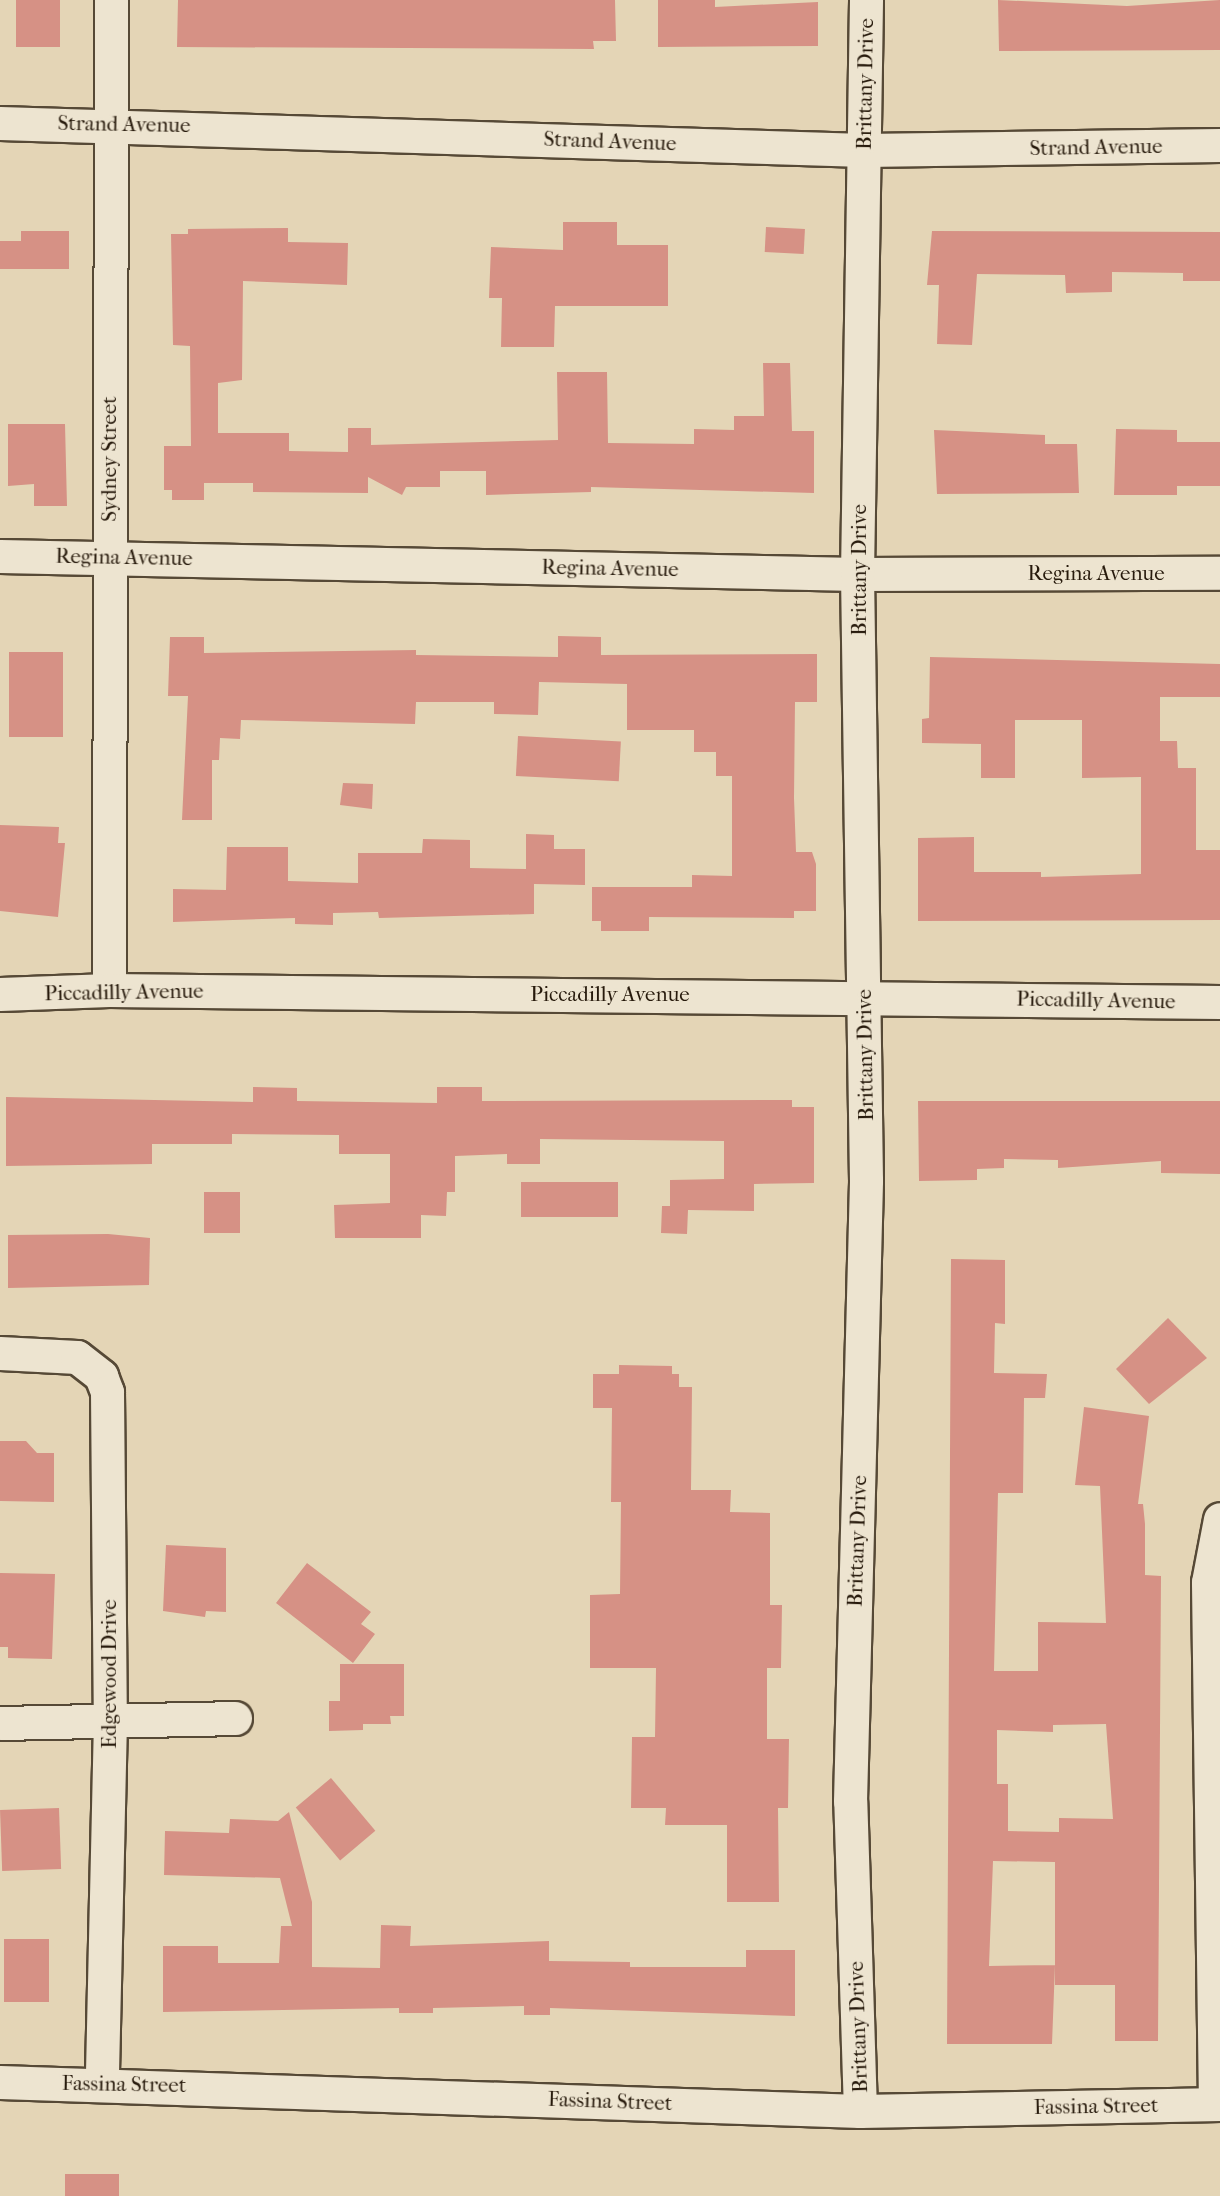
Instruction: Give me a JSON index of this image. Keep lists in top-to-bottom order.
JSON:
{
  "streets": {
    "street": [
      "Brittany Drive",
      "Strand Avenue",
      "Sydney Street",
      "Regina Avenue",
      "Piccadilly Avenue",
      "Edgewood Drive",
      "Fassina Street"
    ]
  },
  "crossings": [
    ["Brittany Drive", "Strand Avenue"],
    ["Brittany Drive", "Regina Avenue"],
    ["Brittany Drive", "Piccadilly Avenue"],
    ["Brittany Drive", "Fassina Street"],
    ["Strand Avenue", "Sydney Street"],
    ["Sydney Street", "Regina Avenue"],
    ["Sydney Street", "Piccadilly Avenue"],
    ["Edgewood Drive", "Fassina Street"]
  ]
}
